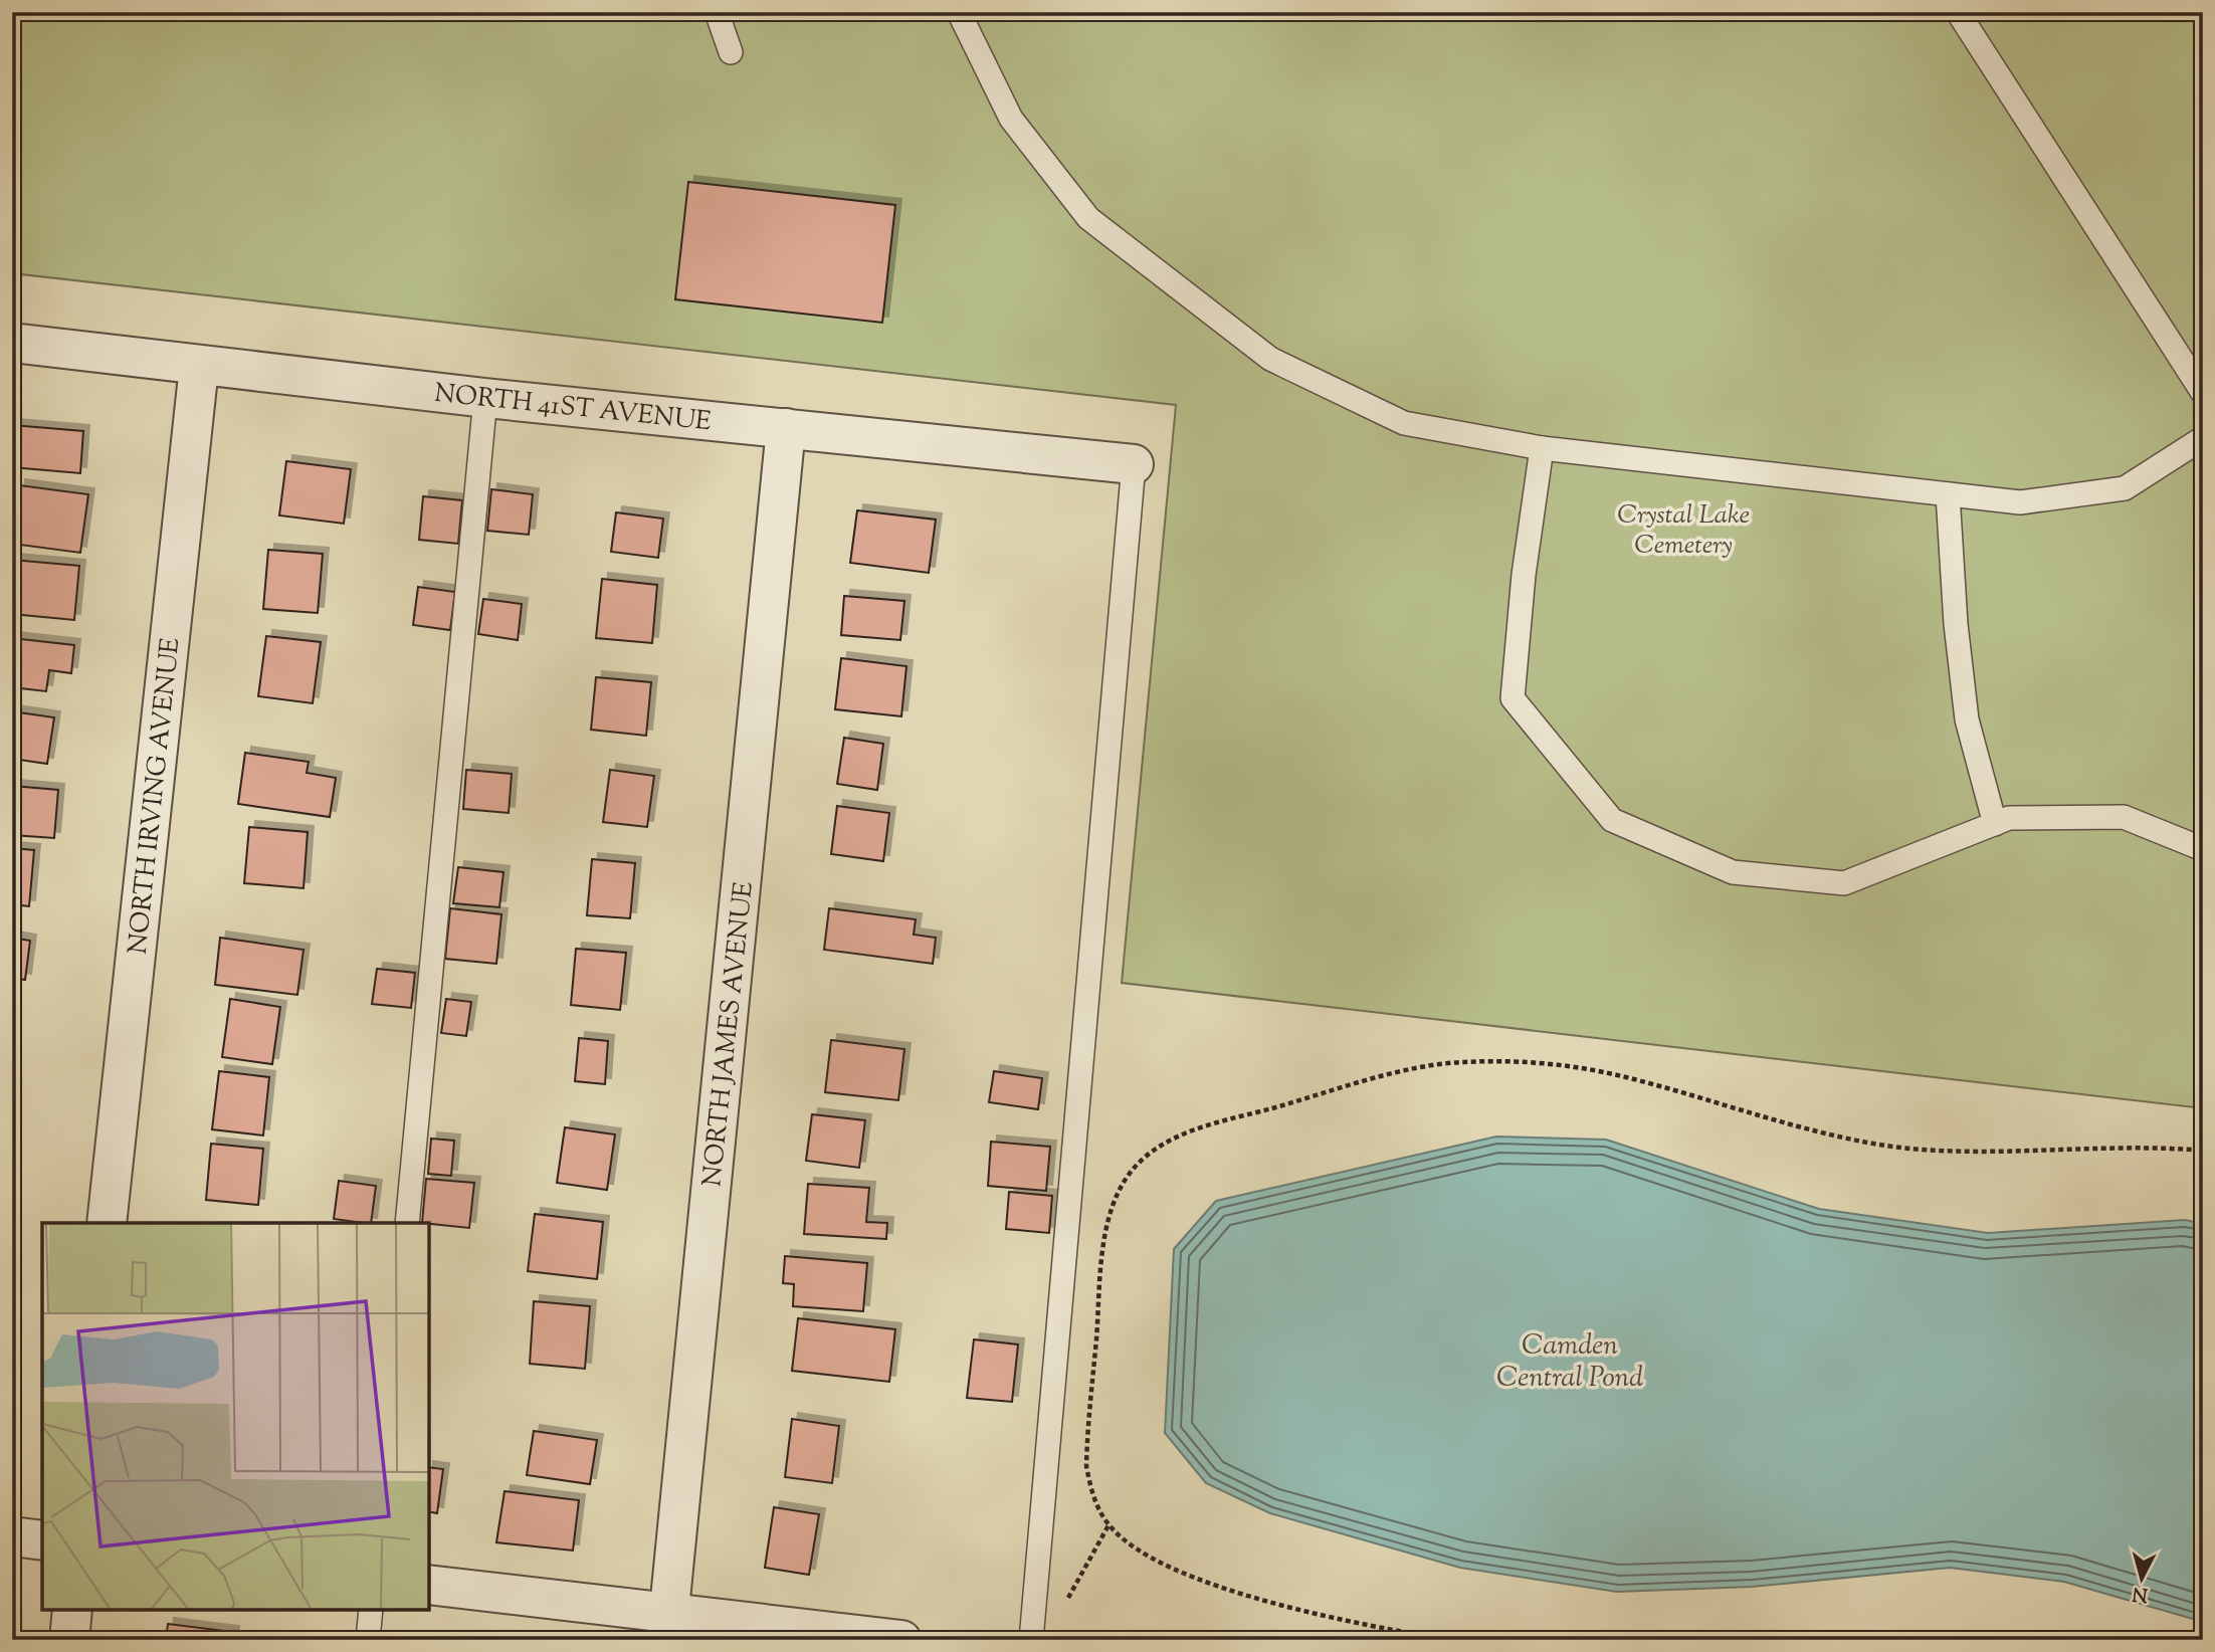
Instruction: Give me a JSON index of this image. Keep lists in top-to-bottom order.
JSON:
{
  "streets": {
    "street": ["NORTH 41ST AVENUE", "NORTH IRVING AVENUE", "NORTH JAMES AVENUE"]
  },
  "crossings": [
    ["NORTH 41ST AVENUE", "NORTH IRVING AVENUE"],
    ["NORTH 41ST AVENUE", "NORTH JAMES AVENUE"]
  ],
  "water": ["Camden Central Pond"],
  "parks": ["Crystal Lake Cemetery"],
  "north": "bottom"
}
